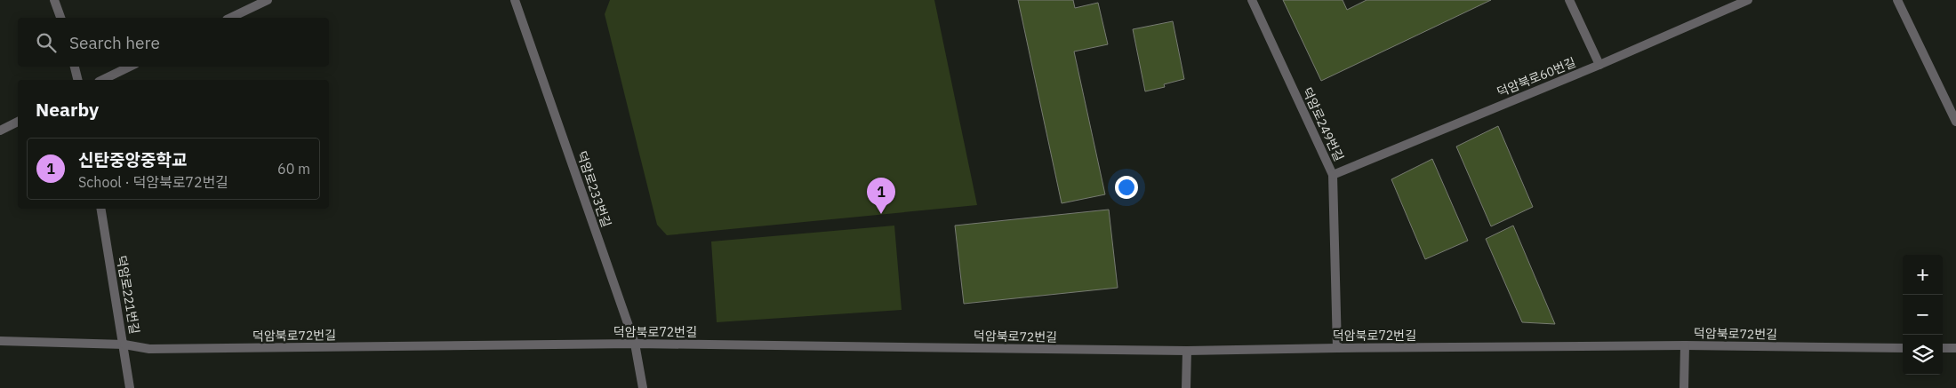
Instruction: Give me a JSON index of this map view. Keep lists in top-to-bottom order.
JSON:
{
  "streets": {
    "street": [
      "덕암북로60번길",
      "덕암로249번길",
      "덕암로233번길",
      "덕암로221번길",
      "덕암북로72번길"
    ]
  },
  "crossings": [
    ["덕암북로60번길", "덕암로249번길"],
    ["덕암로249번길", "덕암북로72번길"],
    ["덕암로233번길", "덕암북로72번길"],
    ["덕암로221번길", "덕암북로72번길"]
  ],
  "page": {
    "search": "Search here",
    "heading": "Nearby",
    "list": [
      {
        "mark": "1",
        "name": "신탄중앙중학교",
        "note": "School · 덕암북로72번길",
        "value": "60 m"
      }
    ],
    "pins": "1",
    "map_buttons": ["+", "−"]
  }
}
